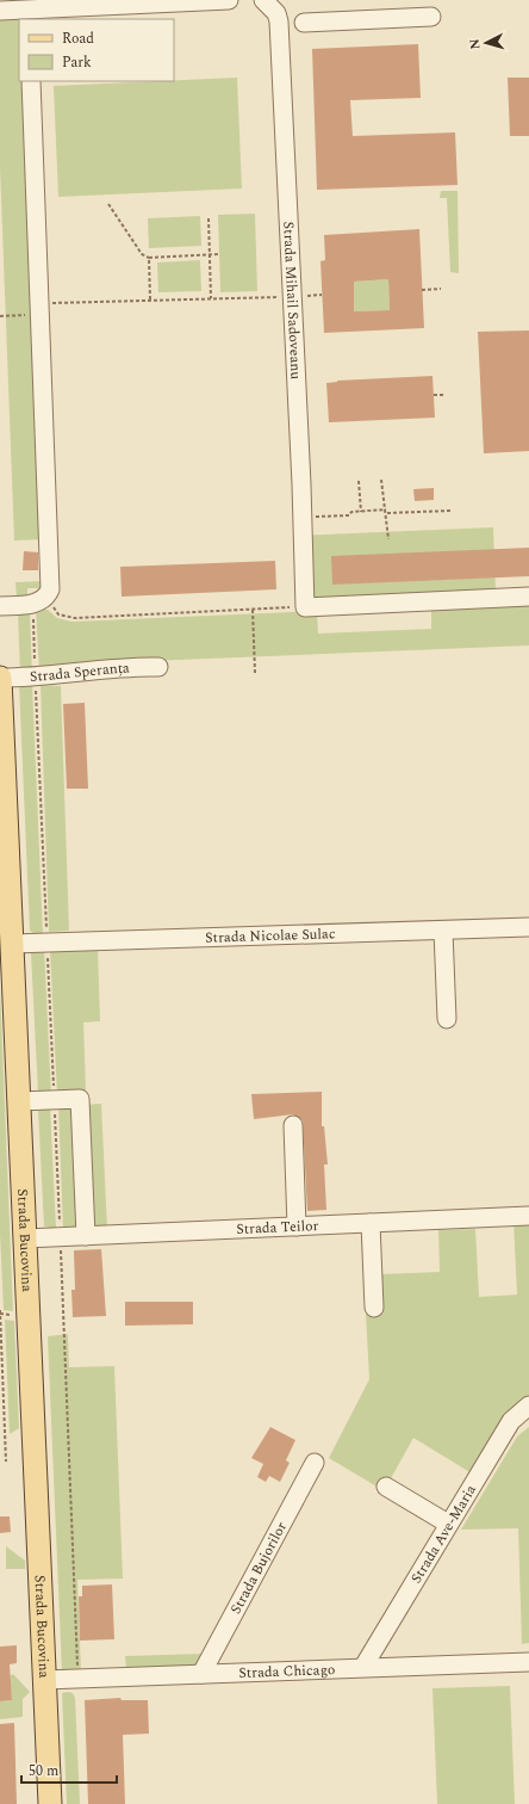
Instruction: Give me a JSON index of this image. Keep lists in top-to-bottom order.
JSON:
{
  "streets": {
    "main road": ["Strada Bucovina"],
    "street": [
      "Strada Mihail Sadoveanu",
      "Strada Speranța",
      "Strada Nicolae Sulac",
      "Strada Teilor",
      "Strada Ave-Maria",
      "Strada Bujorilor",
      "Strada Chicago"
    ]
  },
  "crossings": [
    ["Strada Speranța", "Strada Bucovina"],
    ["Strada Nicolae Sulac", "Strada Bucovina"],
    ["Strada Teilor", "Strada Bucovina"],
    ["Strada Bucovina", "Strada Chicago"],
    ["Strada Ave-Maria", "Strada Chicago"],
    ["Strada Bujorilor", "Strada Chicago"]
  ],
  "legend": ["Road", "Park"],
  "scale_bar": "50 m",
  "north": "left"
}
